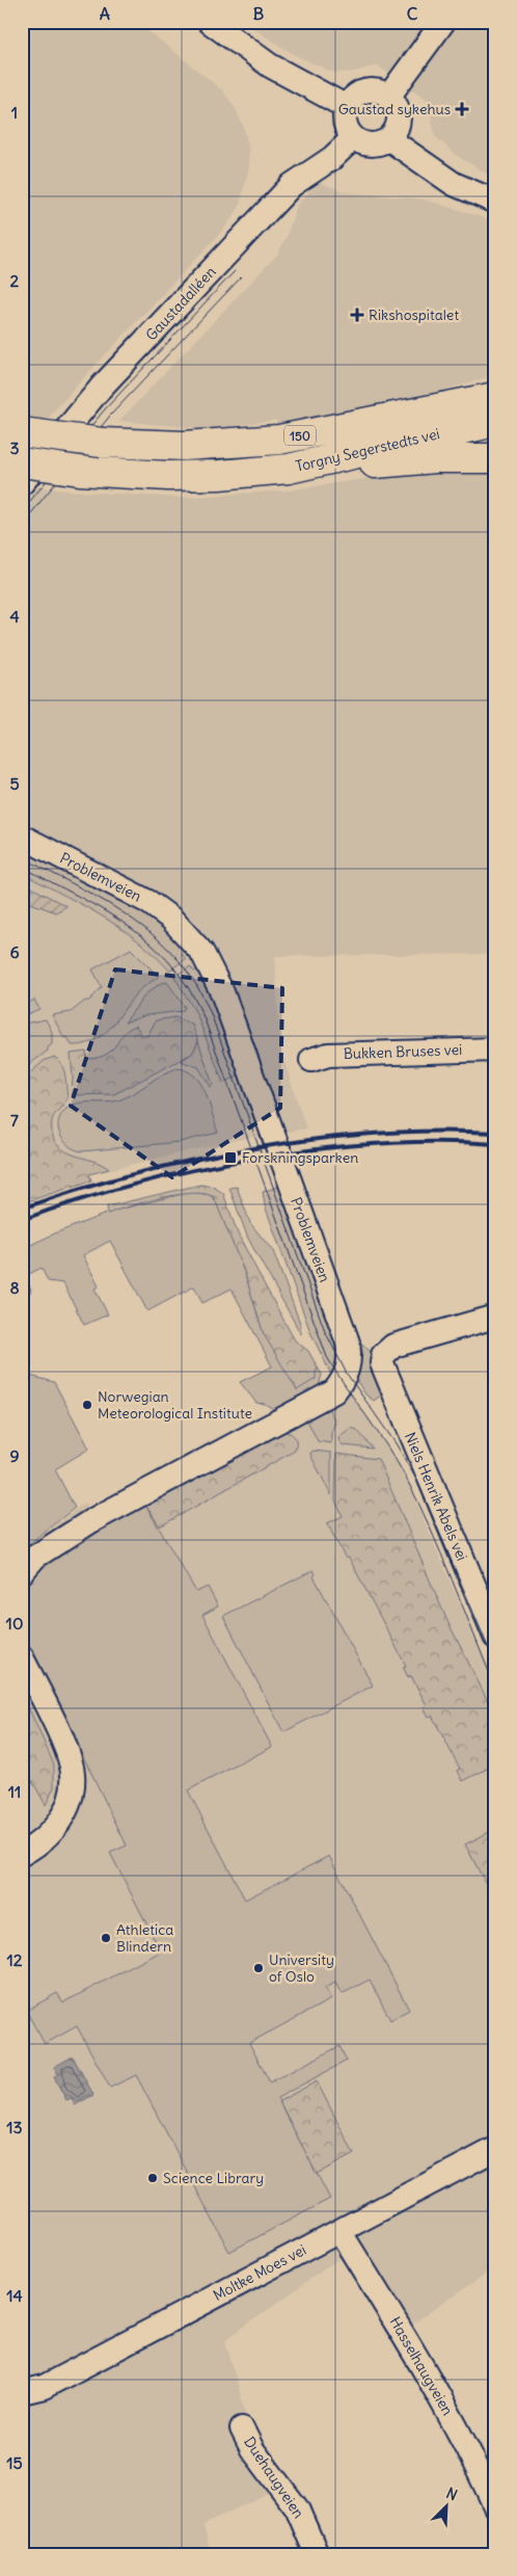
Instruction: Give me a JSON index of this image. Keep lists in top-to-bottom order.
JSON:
{
  "streets": {
    "highway": ["150", "Torgny Segerstedts vei"],
    "street": [
      "Gaustadalléen",
      "Problemveien",
      "Bukken Bruses vei",
      "Niels Henrik Abels vei",
      "Moltke Moes vei",
      "Hasselhaugveien",
      "Duehaugveien"
    ]
  },
  "crossings": [
    ["Moltke Moes vei", "Hasselhaugveien"]
  ],
  "places": {
    "health": ["Gaustad sykehus", "Rikshospitalet"],
    "transit": ["Forskningsparken"],
    "other": [
      "Norwegian Meteorological Institute",
      "Athletica Blindern",
      "University of Oslo",
      "Science Library"
    ]
  },
  "north": "top right",
  "grid": {
    "columns": ["A", "B", "C"],
    "rows": [
      "1",
      "2",
      "3",
      "4",
      "5",
      "6",
      "7",
      "8",
      "9",
      "10",
      "11",
      "12",
      "13",
      "14",
      "15"
    ]
  }
}
